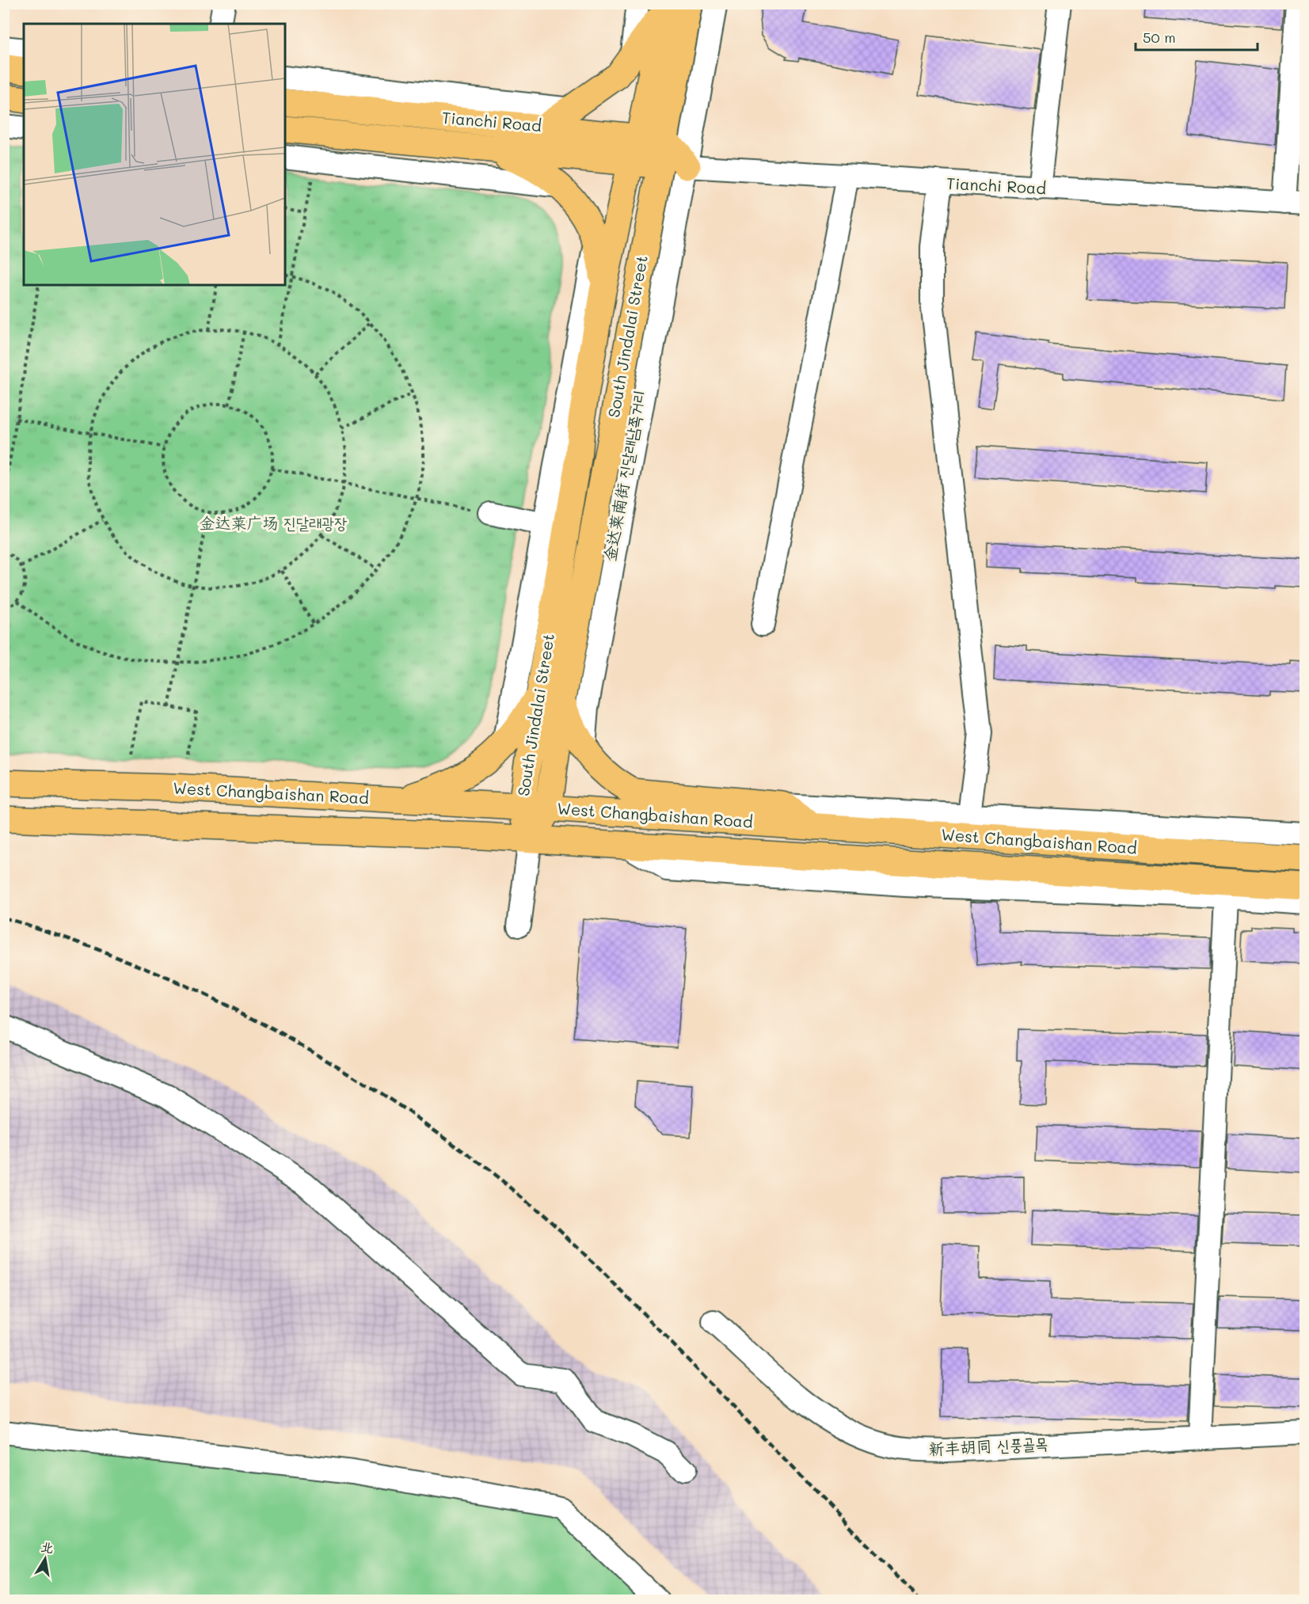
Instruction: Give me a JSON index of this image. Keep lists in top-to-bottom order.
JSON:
{
  "streets": {
    "main road": ["Tianchi Road", "South Jindalai Street", "West Changbaishan Road"],
    "street": ["新丰胡同 신풍골목"]
  },
  "crossings": [
    ["Tianchi Road", "South Jindalai Street"],
    ["South Jindalai Street", "West Changbaishan Road"]
  ],
  "parks": ["金达莱广场 진달래광장"],
  "scale_bar": "50 m",
  "north": "top"
}
